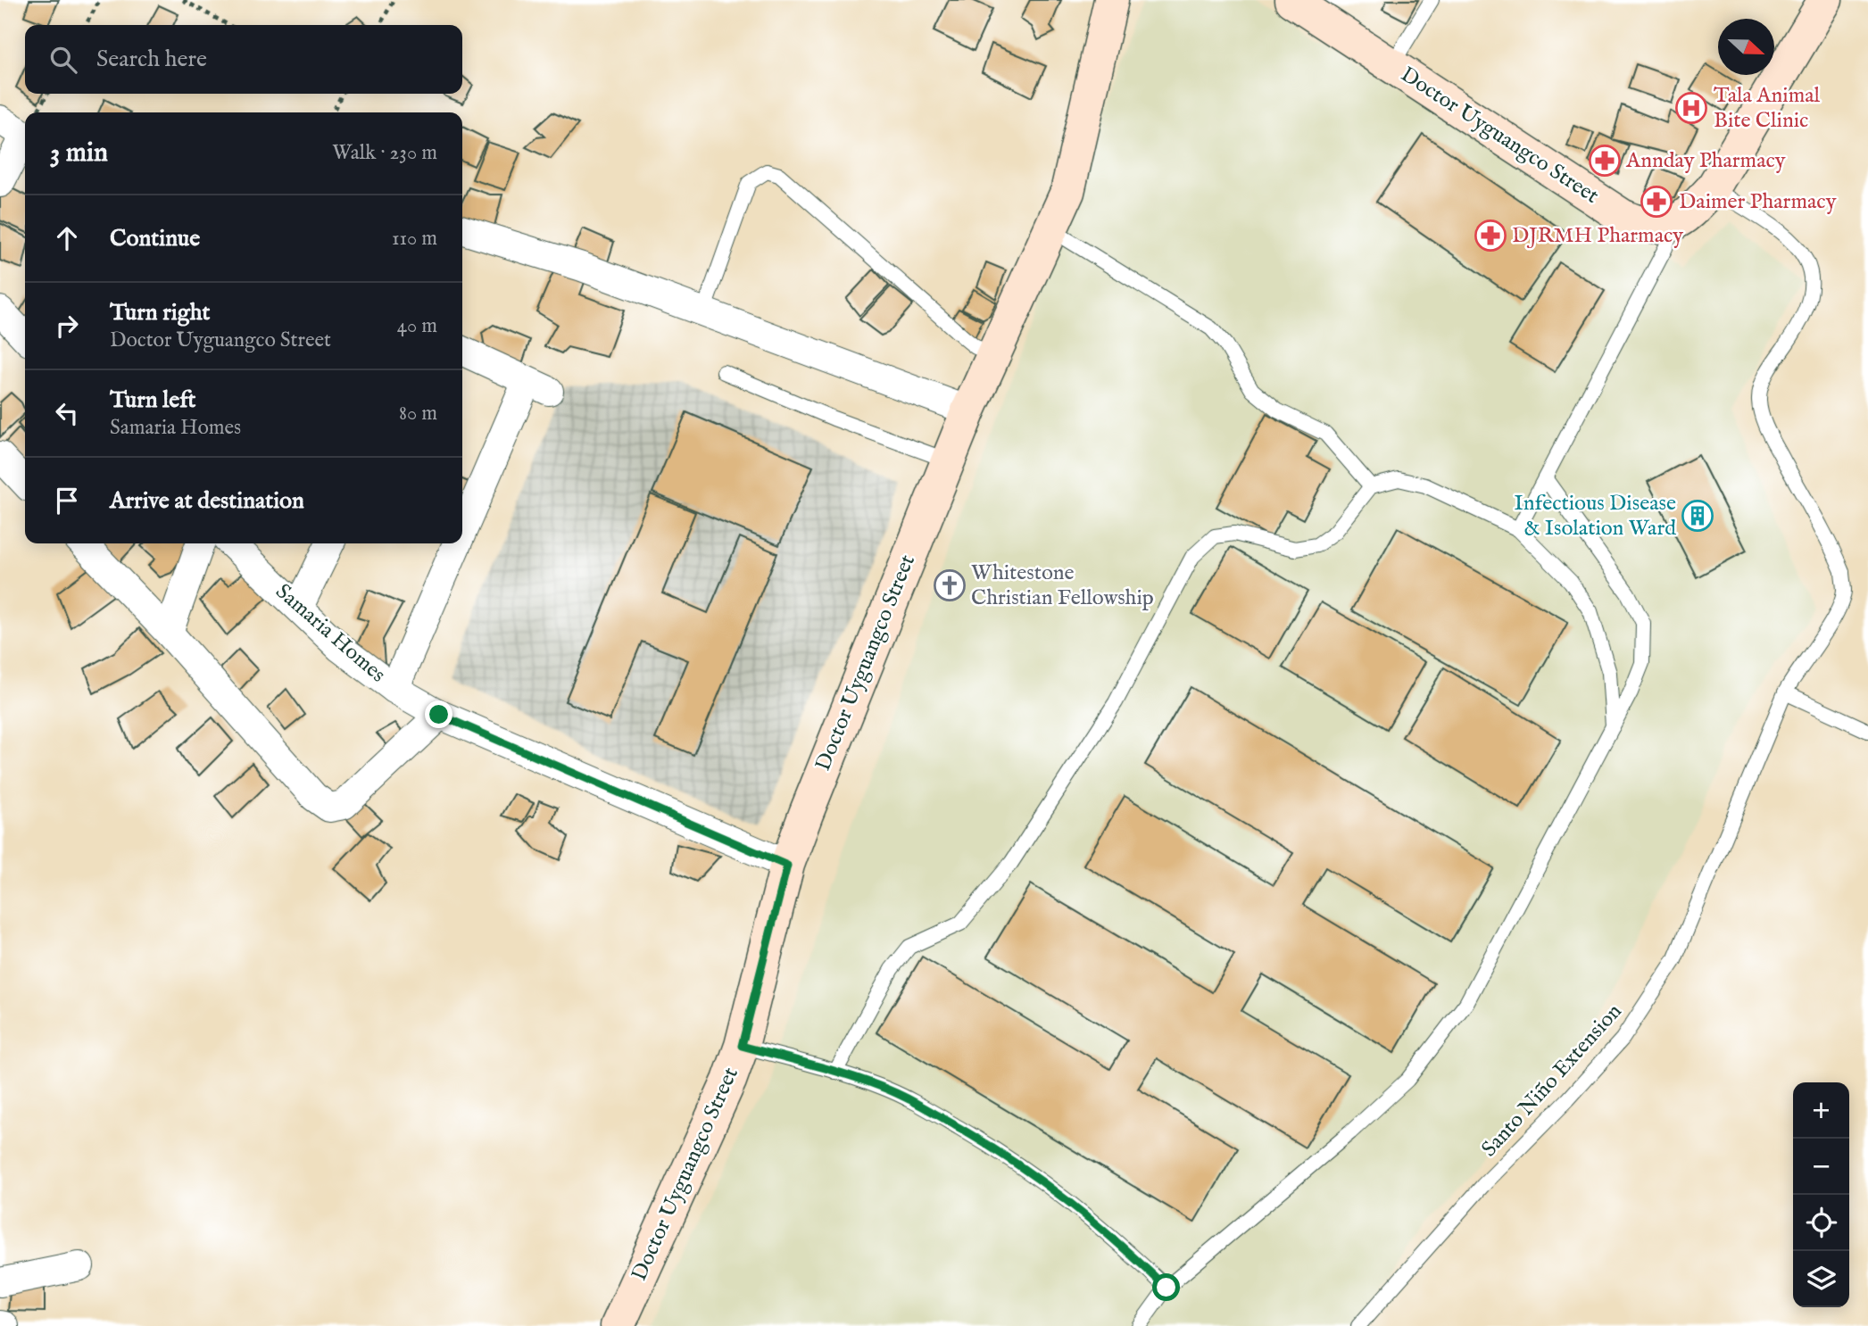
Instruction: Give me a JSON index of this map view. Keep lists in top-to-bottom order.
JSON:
{
  "streets": {
    "main road": ["Doctor Uyguangco Street"],
    "street": ["Samaria Homes"],
    "lane": ["Santo Niño Extension"]
  },
  "crossings": [
    ["Doctor Uyguangco Street", "Samaria Homes"]
  ],
  "places": {
    "hospital": ["Tala Animal Bite Clinic"],
    "pharmacy": ["Annday Pharmacy", "Daimer Pharmacy", "DJRMH Pharmacy"],
    "building": ["Infectious Disease & Isolation Ward"],
    "church": ["Whitestone Christian Fellowship"]
  },
  "north": "right",
  "page": {
    "search": "Search here",
    "heading": ["3 min", "Walk · 230 m"],
    "list": [
      ["Continue", "110 m"],
      ["Turn right", "Doctor Uyguangco Street", "40 m"],
      ["Turn left", "Samaria Homes", "80 m"],
      "Arrive at destination"
    ],
    "map_buttons": ["+", "−"]
  }
}
